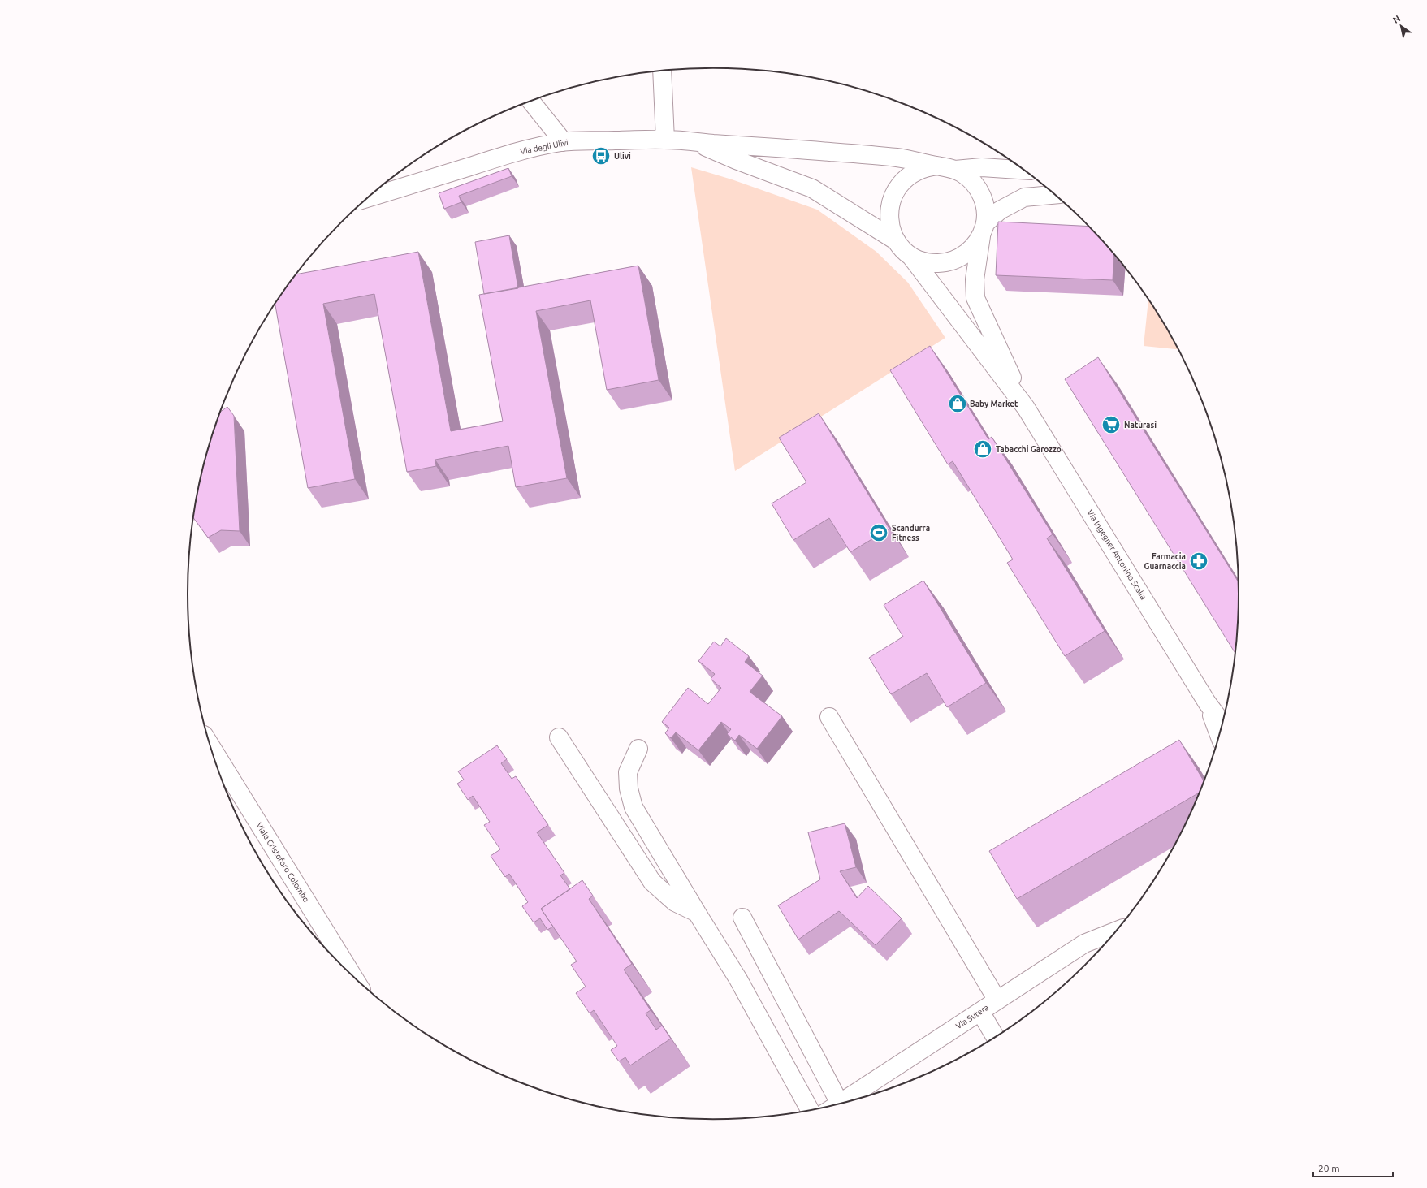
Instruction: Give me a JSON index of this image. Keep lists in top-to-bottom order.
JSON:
{
  "streets": {
    "street": [
      "Via degli Ulivi",
      "Via Ingegner Antonino Scalia",
      "Viale Cristoforo Colombo",
      "Via Sutera"
    ]
  },
  "places": {
    "bus stop": ["Ulivi"],
    "shop": ["Baby Market", "Tabacchi Garozzo"],
    "supermarket": ["Naturasì"],
    "sports": ["Scandurra Fitness"],
    "pharmacy": ["Farmacia Guarnaccia"]
  },
  "scale_bar": "20 m",
  "north": "top left"
}
